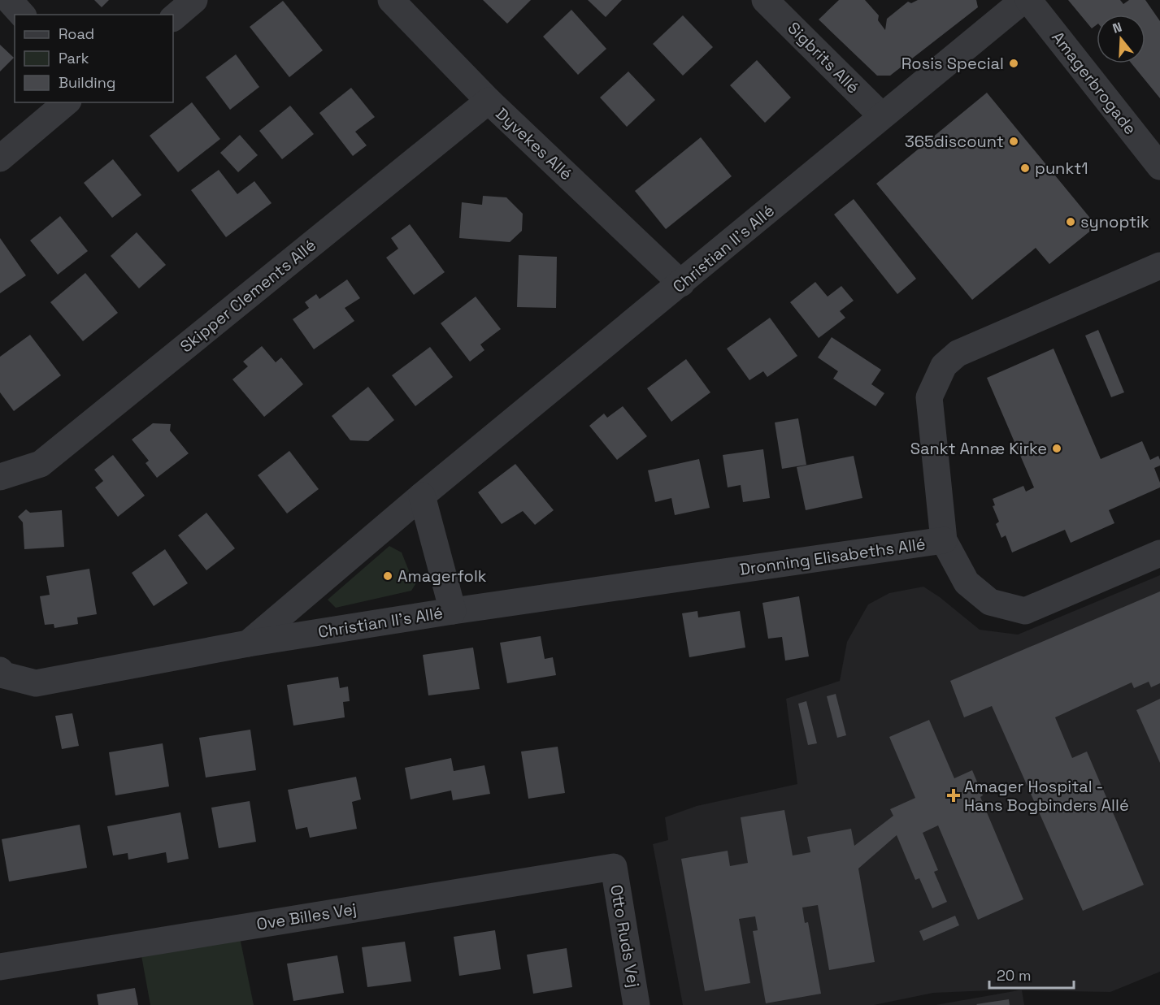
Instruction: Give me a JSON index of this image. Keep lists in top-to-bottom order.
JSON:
{
  "streets": {
    "street": [
      "Sigbrits Allé",
      "Amagerbrogade",
      "Dyvekes Allé",
      "Christian II's Allé",
      "Skipper Clements Allé",
      "Dronning Elisabeths Allé",
      "Ove Billes Vej",
      "Otto Ruds Vej"
    ]
  },
  "crossings": [
    ["Sigbrits Allé", "Christian II's Allé"],
    ["Dyvekes Allé", "Christian II's Allé"],
    ["Dyvekes Allé", "Skipper Clements Allé"],
    ["Christian II's Allé", "Dronning Elisabeths Allé"],
    ["Ove Billes Vej", "Otto Ruds Vej"]
  ],
  "places": {
    "other": [
      "Rosis Special",
      "365discount",
      "punkt1",
      "synoptik",
      "Sankt Annæ Kirke",
      "Amagerfolk"
    ],
    "health": ["Amager Hospital - Hans Bogbinders Allé"]
  },
  "legend": ["Road", "Park", "Building"],
  "scale_bar": "20 m",
  "north": "top"
}
